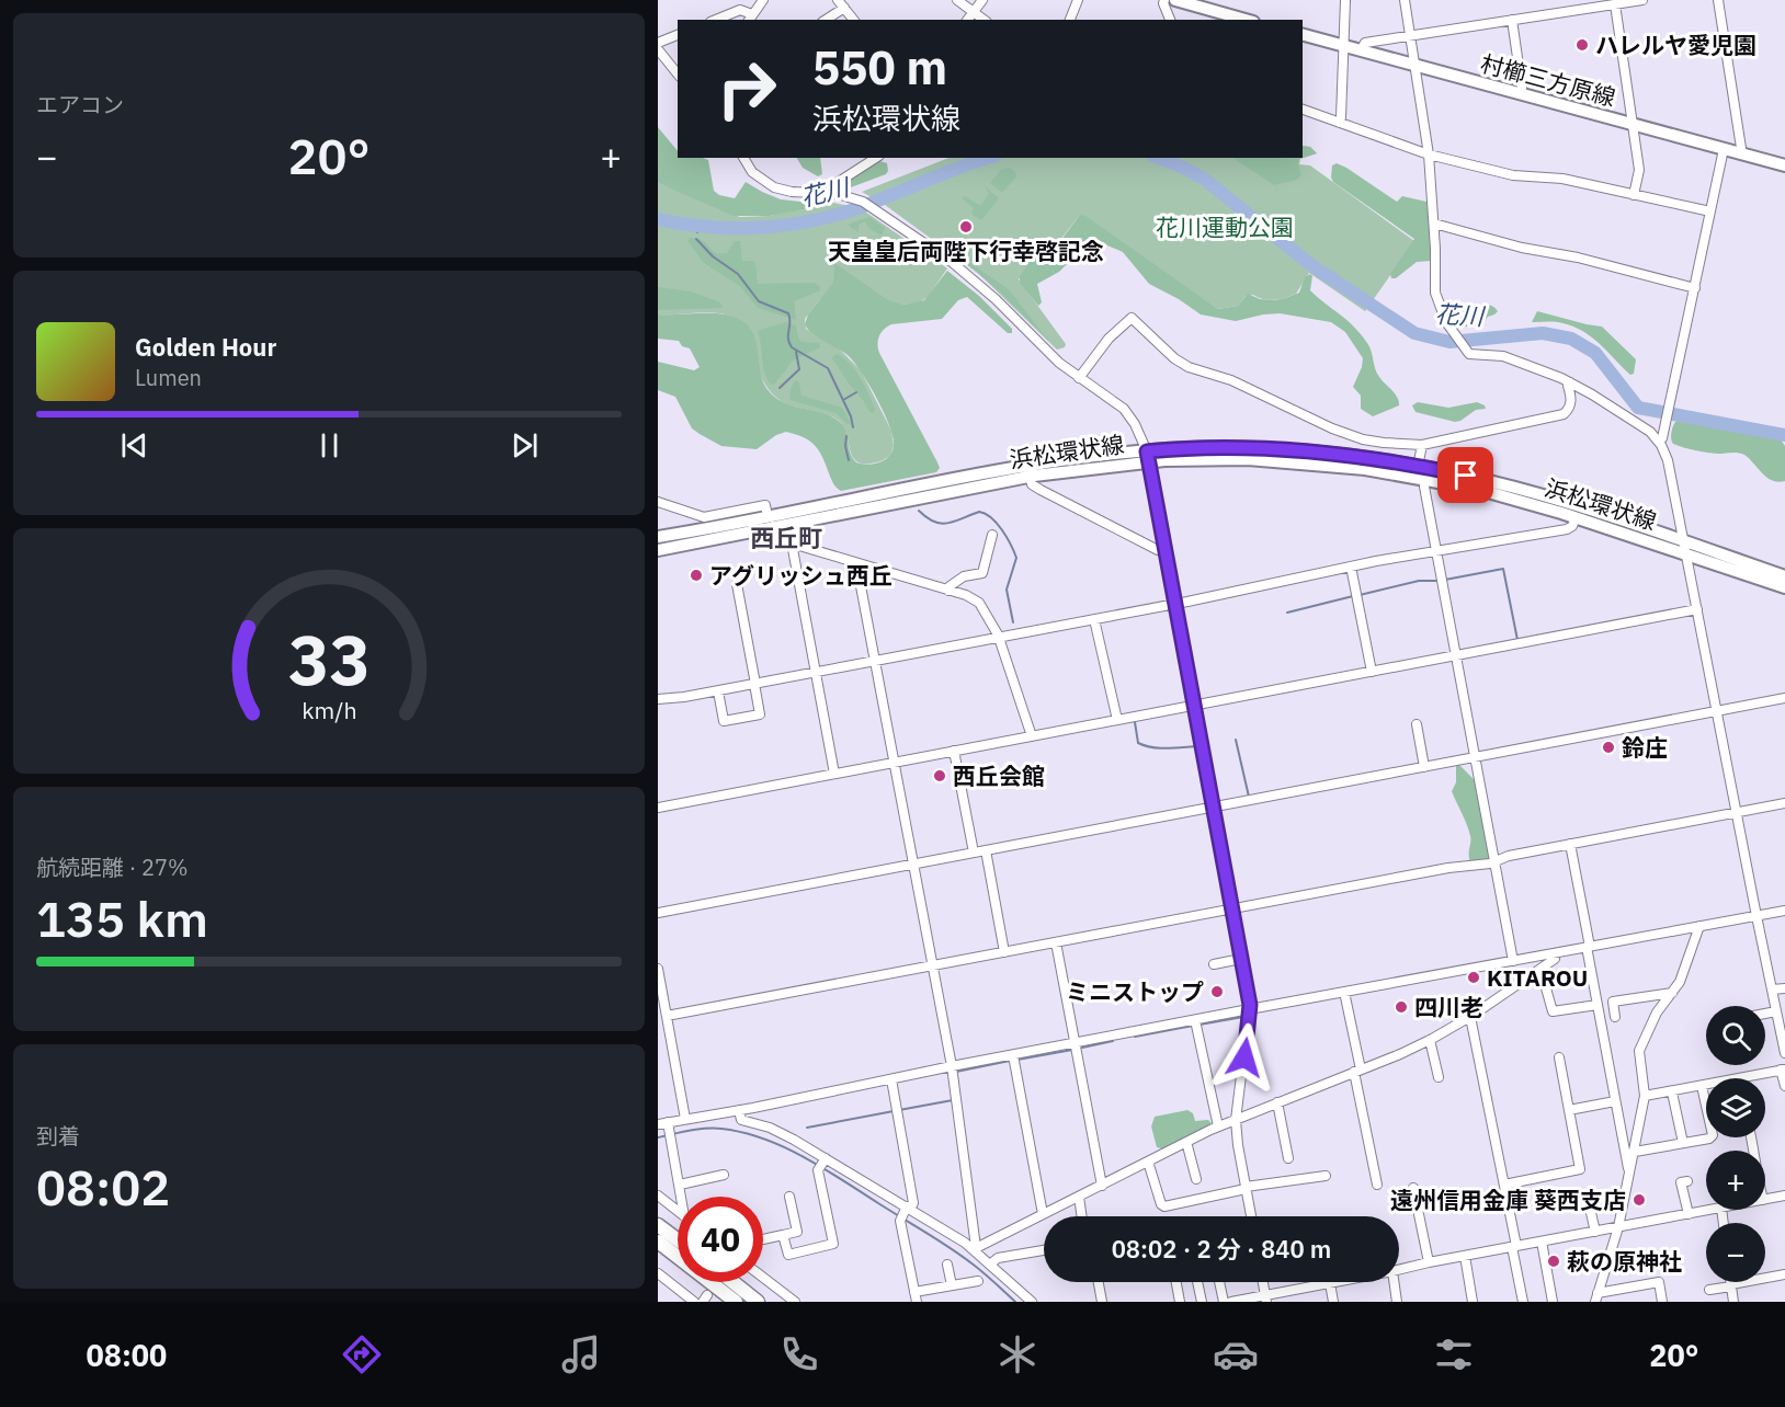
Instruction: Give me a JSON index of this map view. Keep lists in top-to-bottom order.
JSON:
{
  "streets": {
    "main road": ["村櫛三方原線", "浜松環状線"]
  },
  "districts": ["西丘町"],
  "water": ["花川"],
  "parks": ["花川運動公園"],
  "places": [
    "ハレルヤ愛児園",
    "天皇皇后両陛下行幸啓記念",
    "アグリッシュ西丘",
    "鈴庄",
    "西丘会館",
    "KITAROU",
    "ミニストップ",
    "四川老",
    "遠州信用金庫 葵西支店",
    "萩の原神社"
  ],
  "page": {
    "tile": [
      "エアコン",
      ["航続距離 · 27%", "135 km"],
      ["到着", "08:02"]
    ],
    "turn": ["550 m", "浜松環状線"],
    "heat": ["−", "20°", "+"],
    "song": ["Golden Hour", "Lumen"],
    "map_buttons": ["+", "−"],
    "limit": "40",
    "trip": "08:02 · 2 分 · 840 m",
    "tabs": ["08:00", "20°"],
    "gauge": ["33", "km/h"]
  }
}
